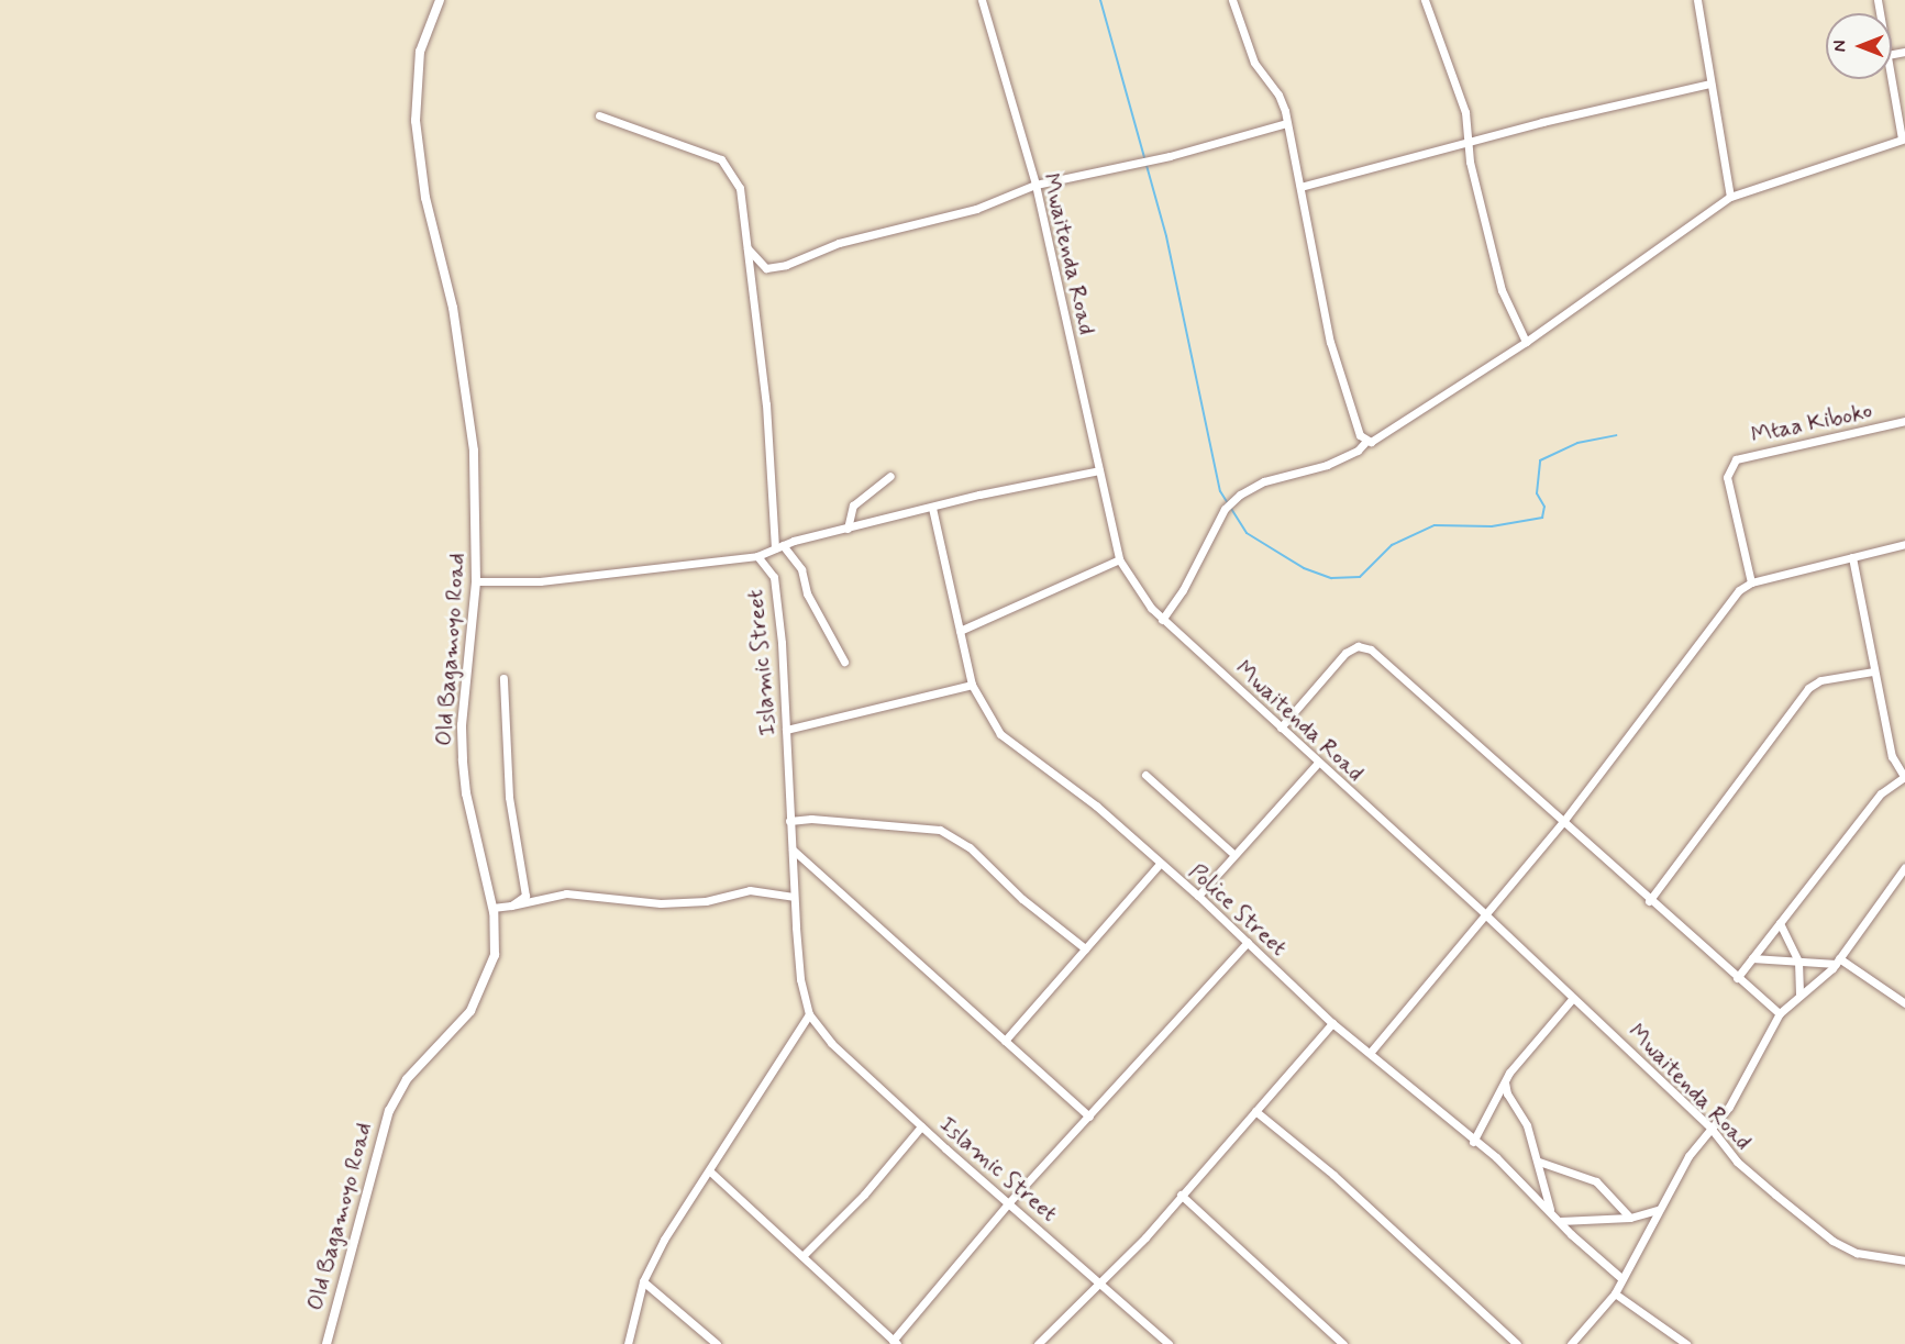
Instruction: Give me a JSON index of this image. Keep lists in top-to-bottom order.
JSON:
{
  "streets": {
    "street": [
      "Mwaitenda Road",
      "Mtaa Kiboko",
      "Old Bagamoyo Road",
      "Islamic Street",
      "Police Street"
    ]
  },
  "crossings": [
    ["Old Bagamoyo Road", "Islamic Street"]
  ],
  "north": "left"
}
